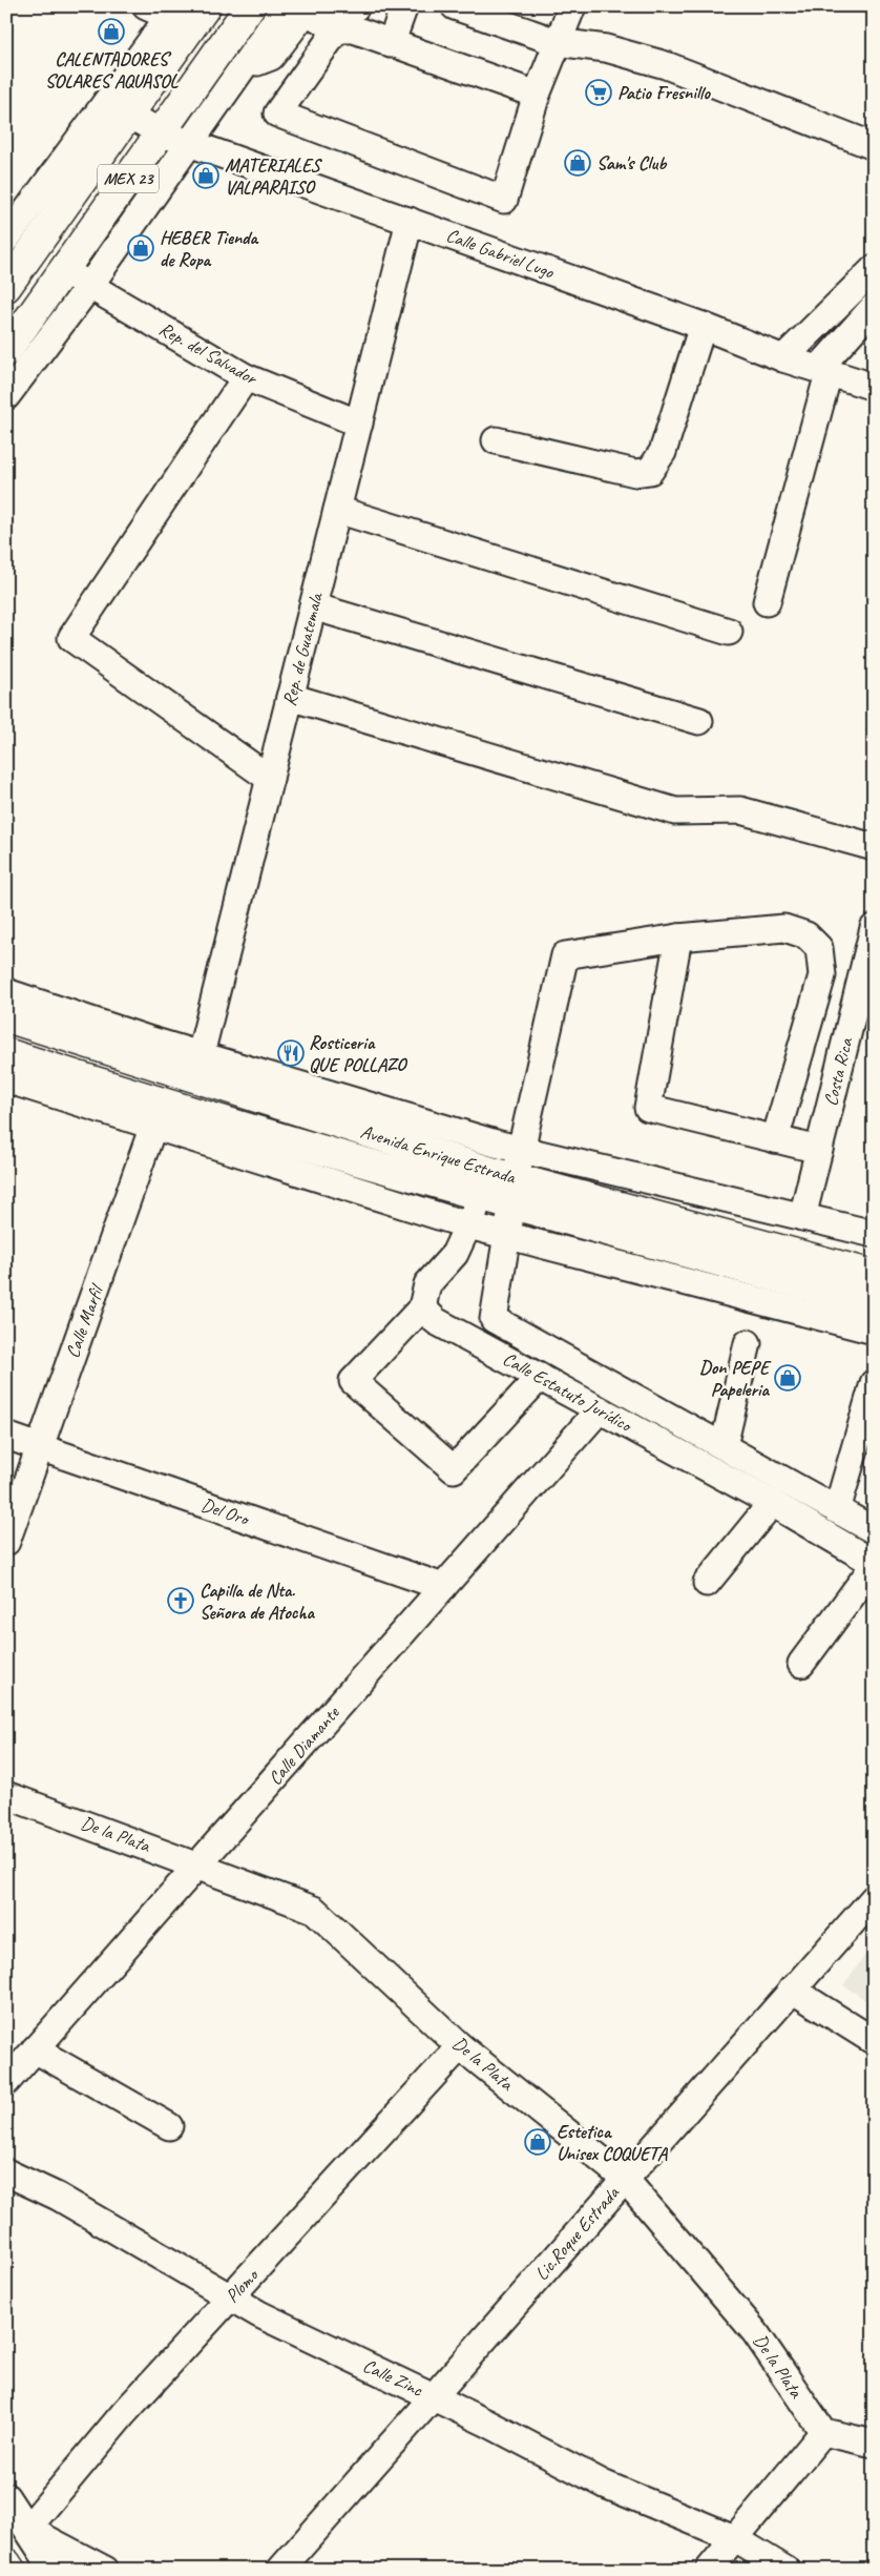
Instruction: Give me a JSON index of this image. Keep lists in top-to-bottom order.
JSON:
{
  "streets": {
    "main road": ["MEX 23", "Avenida Enrique Estrada"],
    "street": [
      "Calle Gabriel Lugo",
      "Rep. del Salvador",
      "Rep. de Guatemala",
      "Costa Rica",
      "Calle Marfil",
      "Calle Estatuto Jurídico",
      "Del Oro",
      "Calle Diamante",
      "De la Plata",
      "Lic.Roque Estrada",
      "Plomo",
      "Calle Zinc"
    ]
  },
  "crossings": [
    ["MEX 23", "Calle Gabriel Lugo"],
    ["MEX 23", "Rep. del Salvador"],
    ["Calle Gabriel Lugo", "Rep. de Guatemala"],
    ["Rep. del Salvador", "Rep. de Guatemala"],
    ["Rep. de Guatemala", "Avenida Enrique Estrada"],
    ["Avenida Enrique Estrada", "Calle Marfil"],
    ["Calle Marfil", "Del Oro"],
    ["Calle Estatuto Jurídico", "Calle Diamante"],
    ["Del Oro", "Calle Diamante"],
    ["Calle Diamante", "De la Plata"],
    ["De la Plata", "Lic.Roque Estrada"],
    ["De la Plata", "Plomo"],
    ["Lic.Roque Estrada", "Calle Zinc"],
    ["Plomo", "Calle Zinc"]
  ],
  "places": {
    "shop": [
      "CALENTADORES SOLARES AQUASOL",
      "Sam's Club",
      "MATERIALES VALPARAISO",
      "HEBER Tienda de Ropa",
      "Don PEPE Papeleria",
      "Estetica Unisex COQUETA"
    ],
    "supermarket": ["Patio Fresnillo"],
    "restaurant": ["Rosticeria QUE POLLAZO"],
    "church": ["Capilla de Nta. Señora de Atocha"]
  }
}
